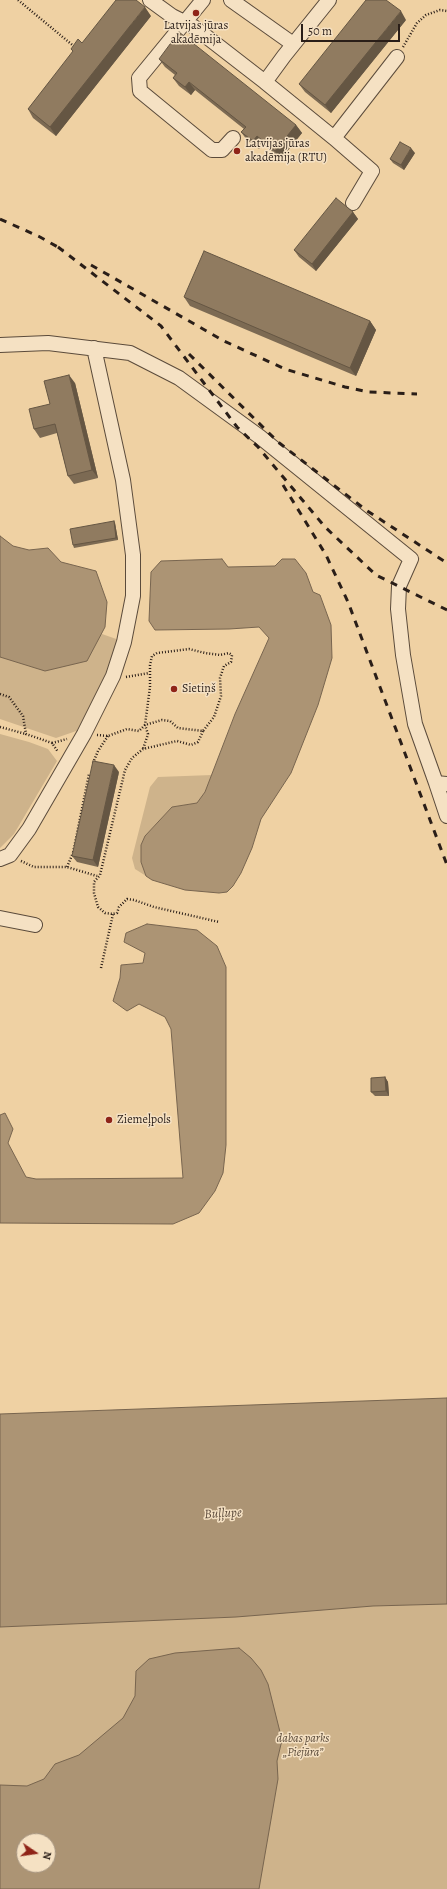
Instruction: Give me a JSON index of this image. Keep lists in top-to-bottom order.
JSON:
{
  "water": ["Buļļupe"],
  "parks": ["dabas parks „Piejūra”"],
  "places": [
    "Latvijas jūras akadēmija",
    "Latvijas jūras akadēmija (RTU)",
    "Sietiņš",
    "Ziemeļpols"
  ],
  "scale_bar": "50 m",
  "north": "right"
}
